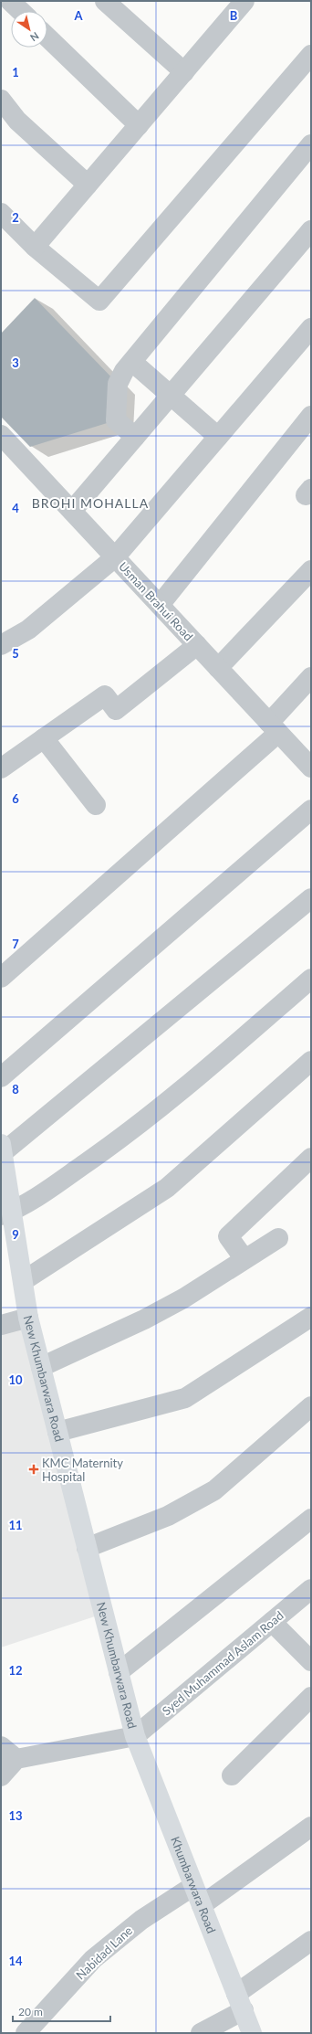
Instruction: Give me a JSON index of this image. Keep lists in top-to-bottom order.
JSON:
{
  "streets": {
    "main road": ["New Khumbarwara Road", "Khumbarwara Road"],
    "street": ["Usman Brahui Road", "Syed Muhammad Aslam Road", "Nabidad Lane"]
  },
  "crossings": [
    ["New Khumbarwara Road", "Syed Muhammad Aslam Road"],
    ["New Khumbarwara Road", "Khumbarwara Road"],
    ["Syed Muhammad Aslam Road", "Khumbarwara Road"],
    ["Khumbarwara Road", "Nabidad Lane"]
  ],
  "districts": ["BROHI MOHALLA"],
  "places": {
    "health": ["KMC Maternity Hospital"]
  },
  "scale_bar": "20 m",
  "north": "bottom right",
  "grid": {
    "columns": ["A", "B"],
    "rows": [
      "1",
      "2",
      "3",
      "4",
      "5",
      "6",
      "7",
      "8",
      "9",
      "10",
      "11",
      "12",
      "13",
      "14"
    ]
  }
}
